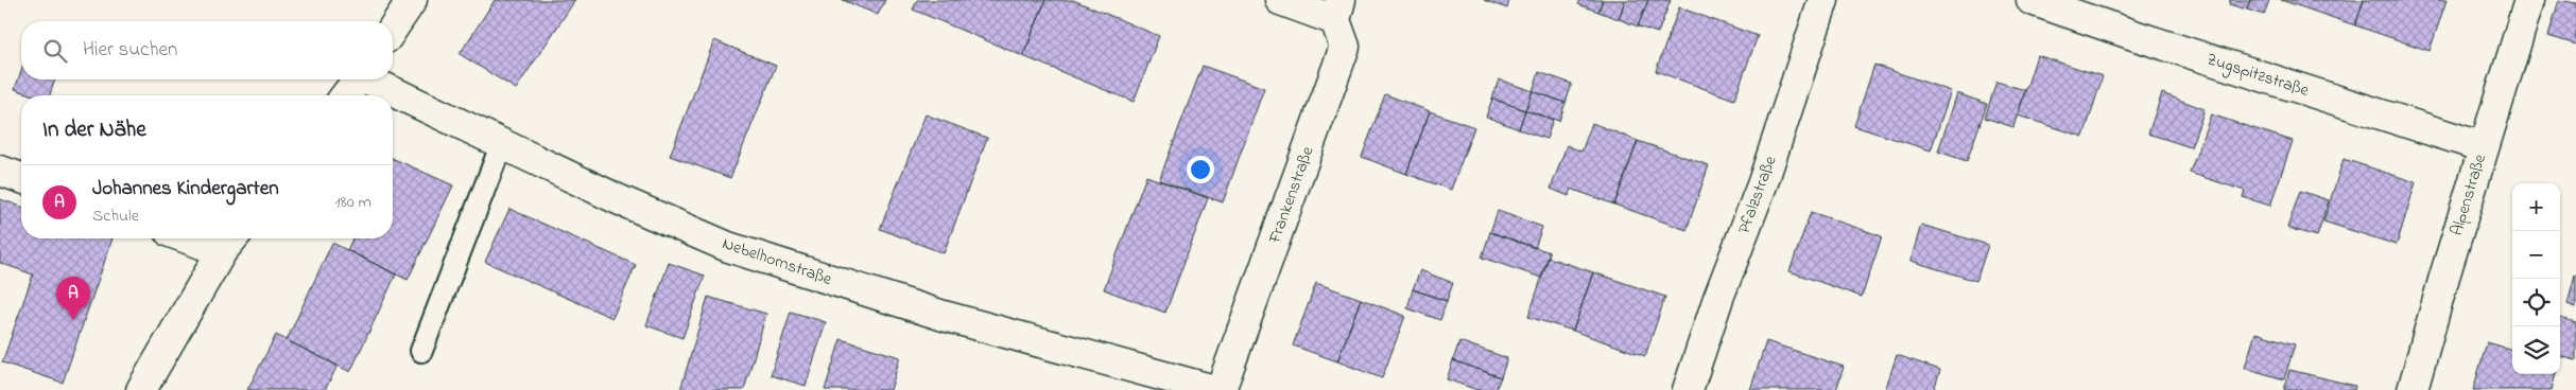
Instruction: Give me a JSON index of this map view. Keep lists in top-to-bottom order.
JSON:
{
  "streets": {
    "street": [
      "Zugspitzstraße",
      "Frankenstraße",
      "Pfalzstraße",
      "Alpenstraße",
      "Nebelhornstraße"
    ]
  },
  "crossings": [
    ["Zugspitzstraße", "Alpenstraße"]
  ],
  "page": {
    "search": "Hier suchen",
    "heading": "In der Nähe",
    "list": [
      {
        "mark": "A",
        "name": "Johannes Kindergarten",
        "note": "Schule",
        "value": "180 m"
      }
    ],
    "map_buttons": ["+", "−"],
    "pins": "A"
  }
}
